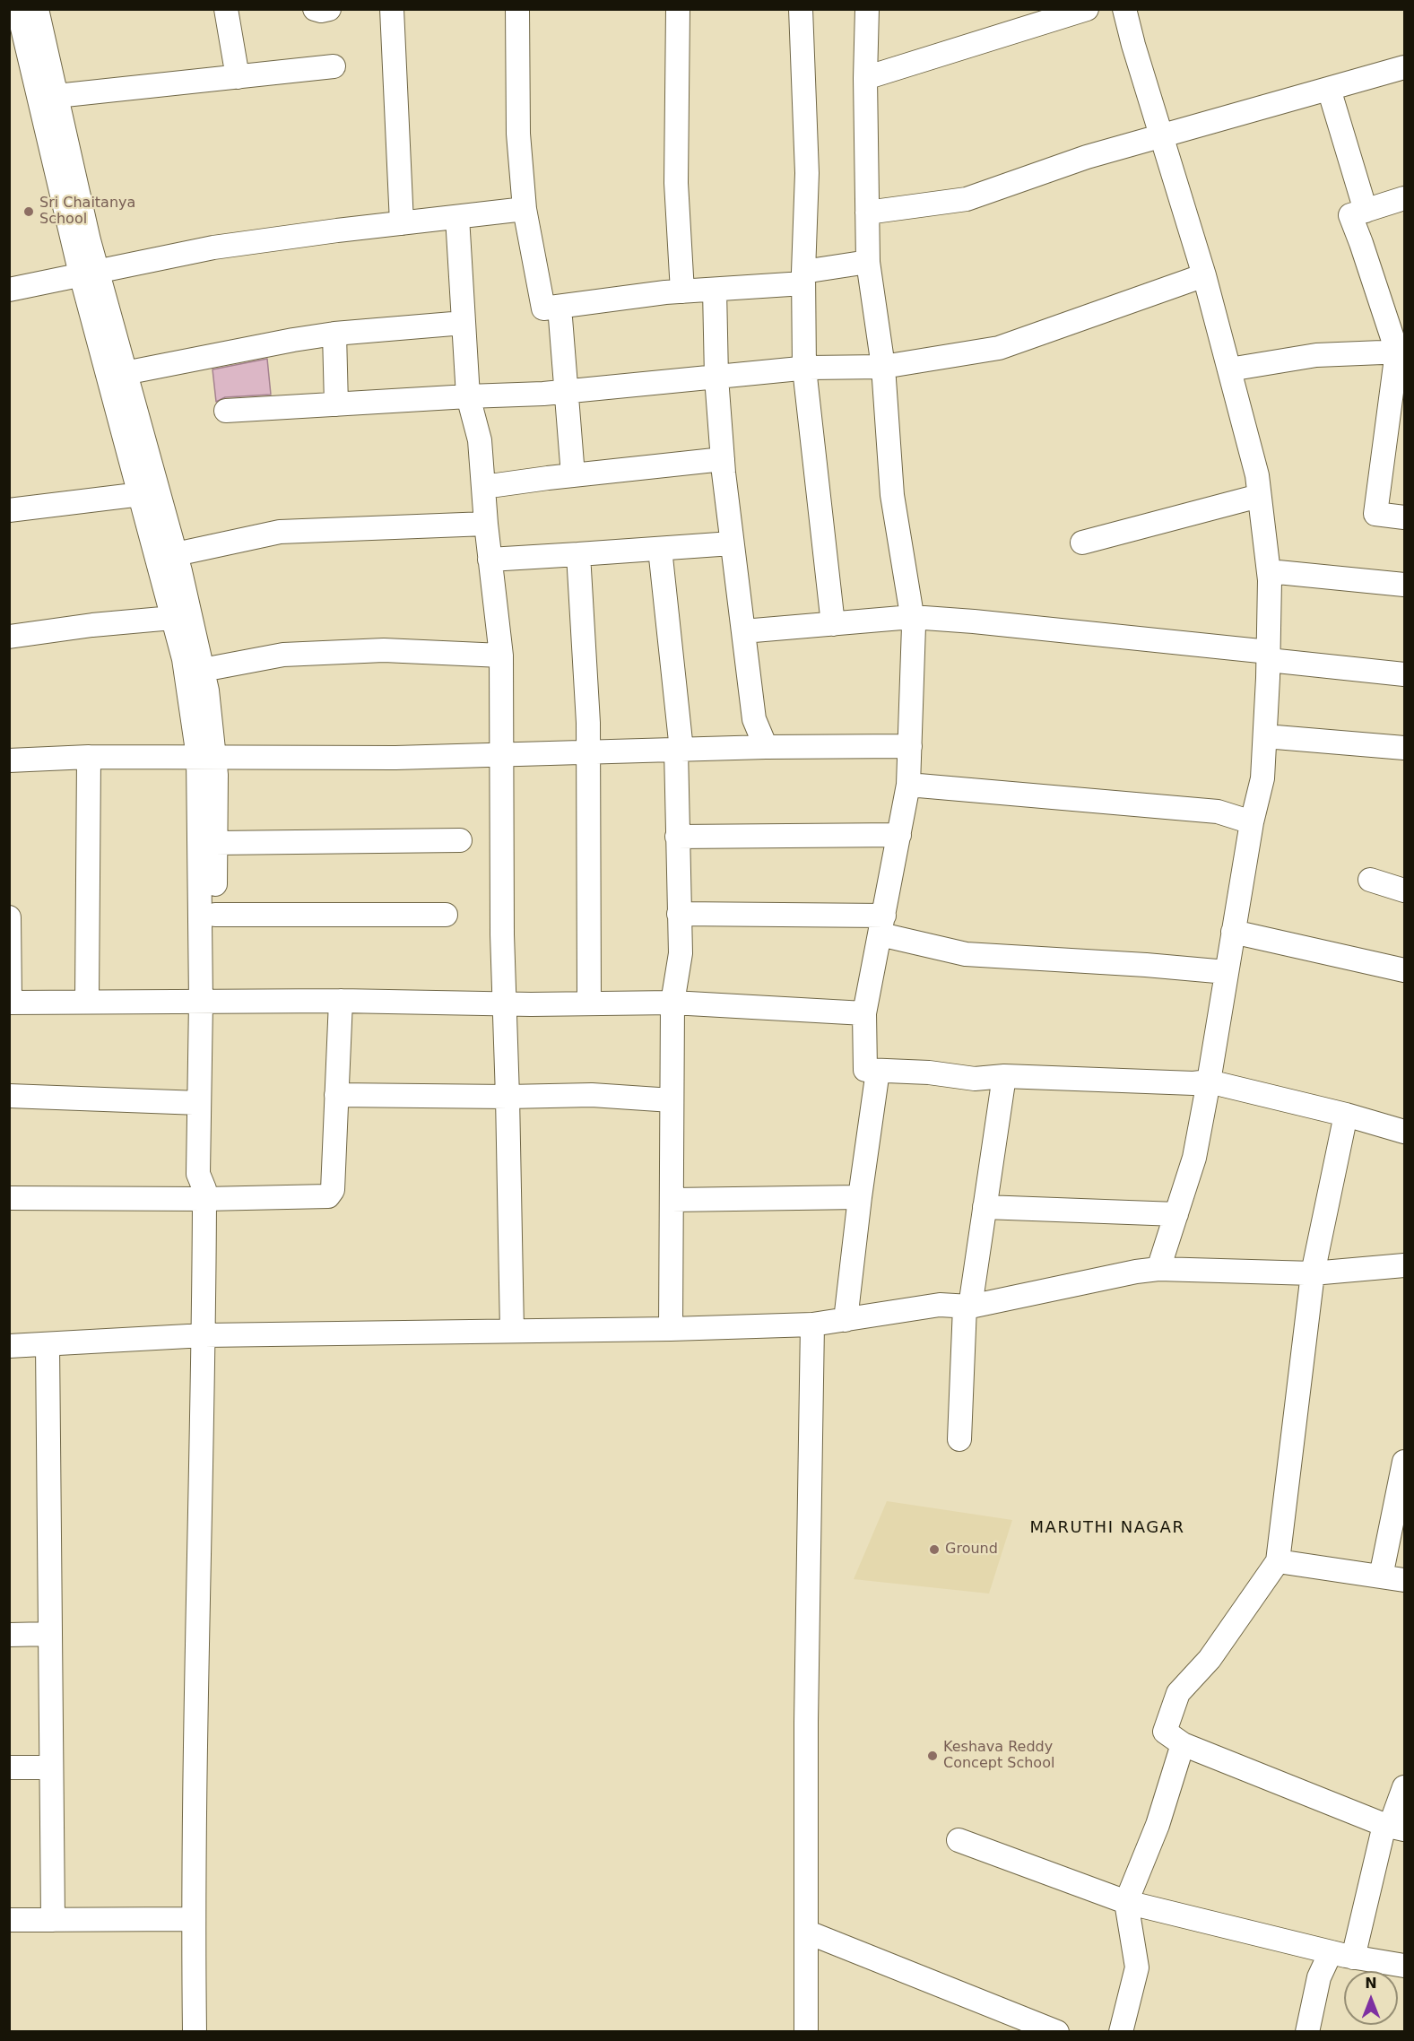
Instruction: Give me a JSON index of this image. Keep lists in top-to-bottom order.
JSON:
{
  "districts": ["MARUTHI NAGAR"],
  "places": ["Sri Chaitanya School", "Ground", "Keshava Reddy Concept School"],
  "north": "top"
}
